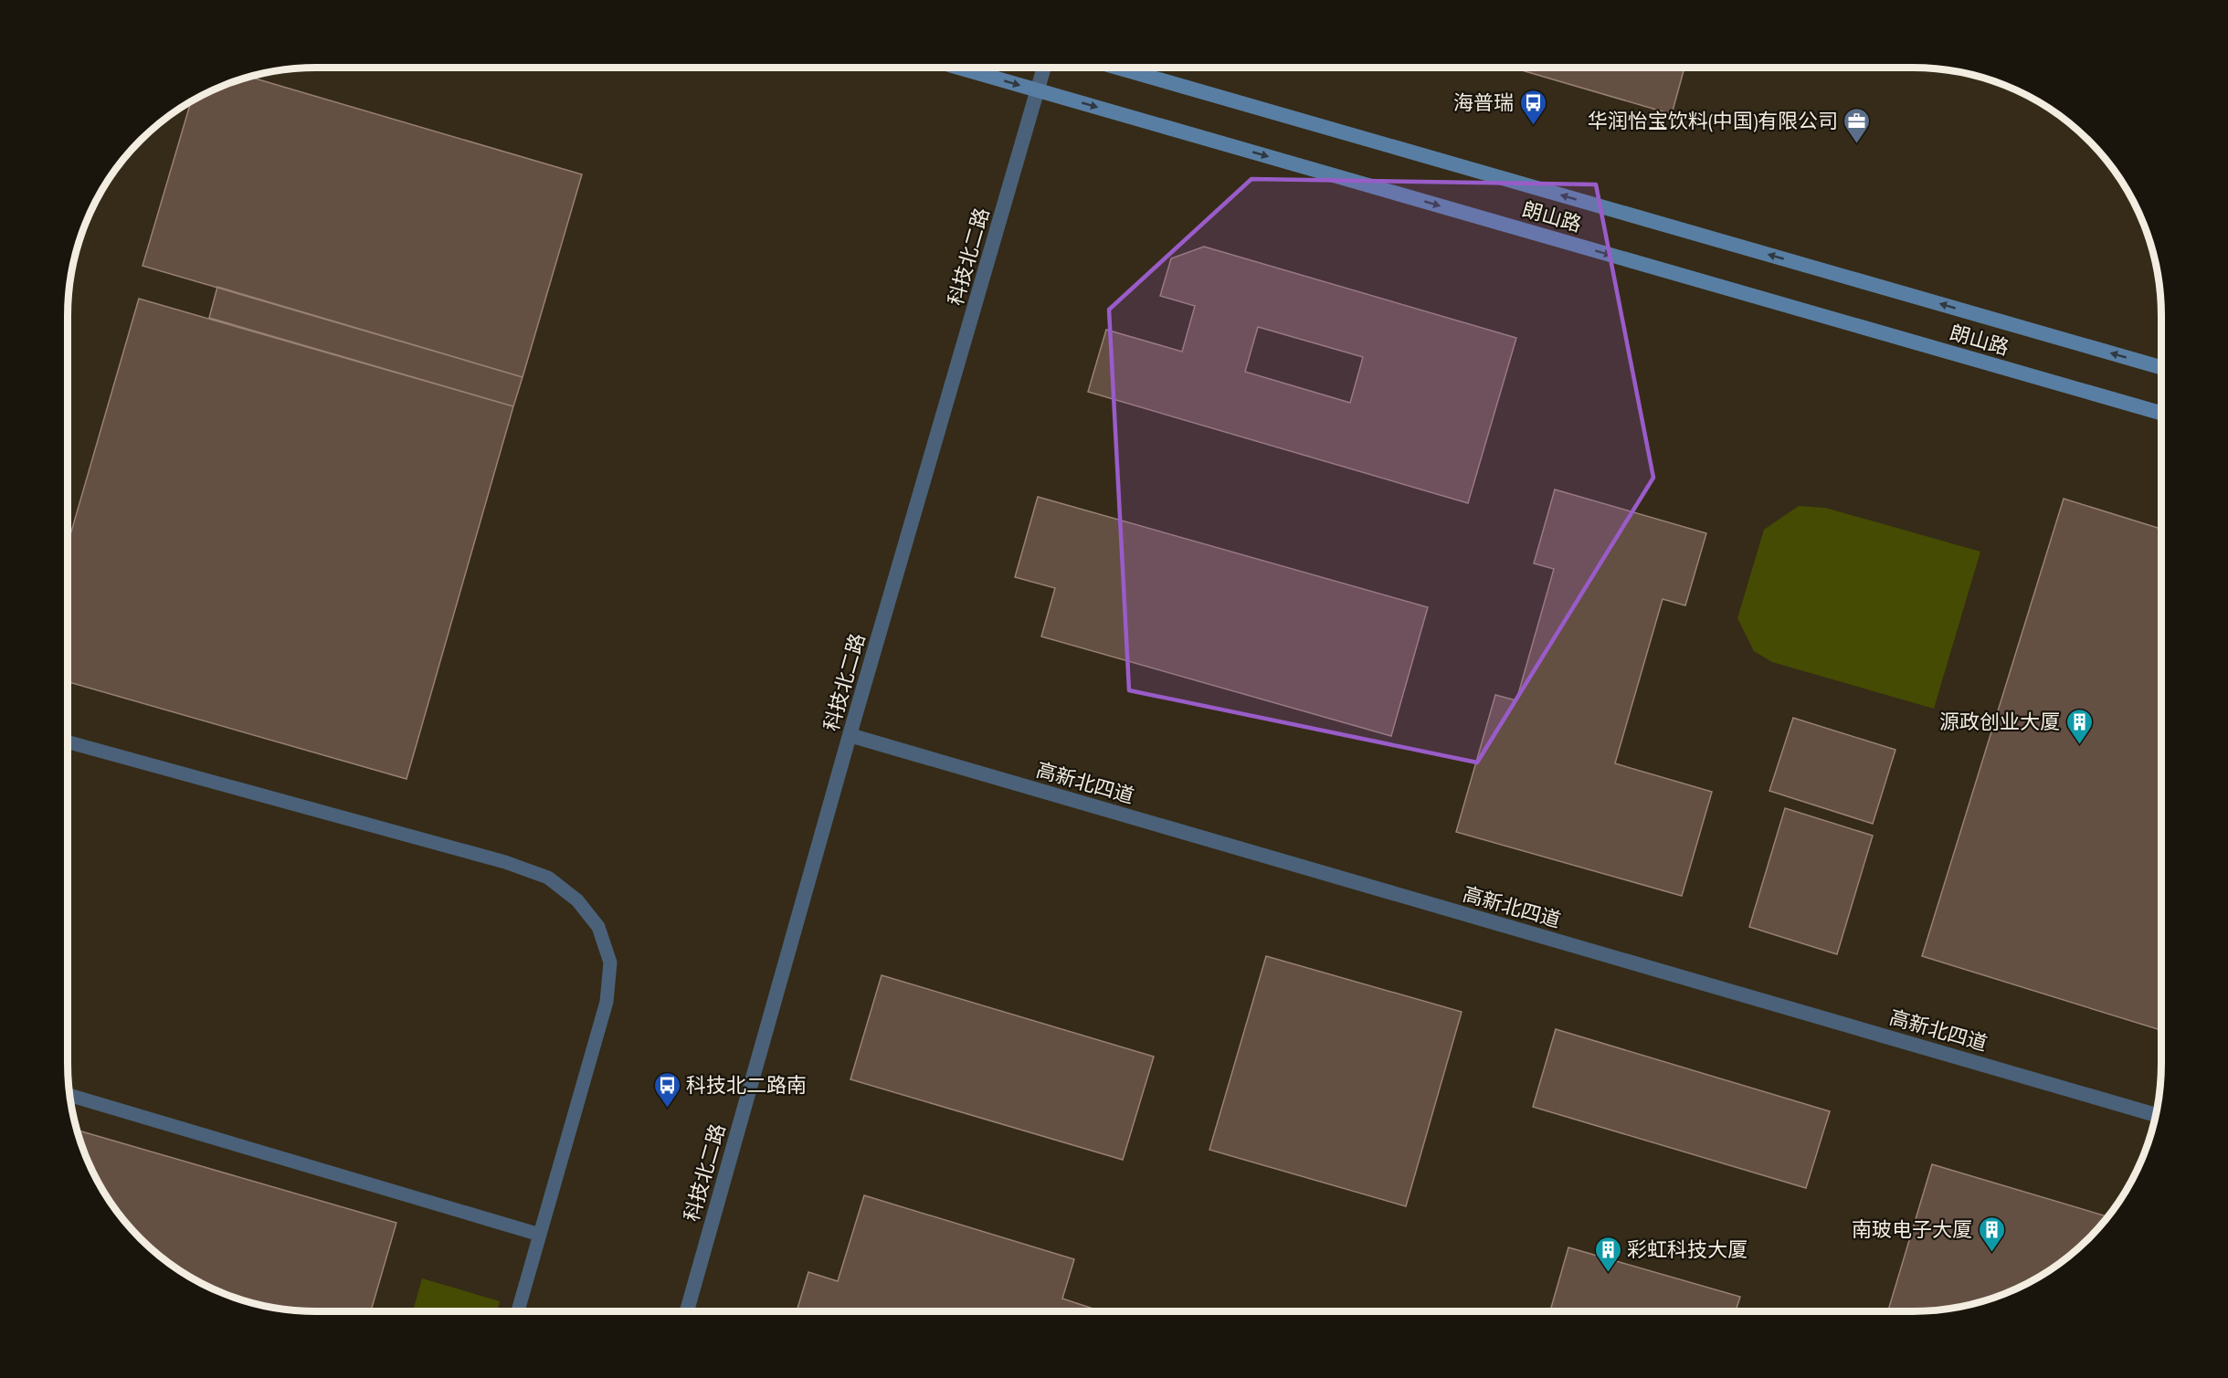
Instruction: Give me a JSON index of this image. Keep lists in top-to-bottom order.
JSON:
{
  "streets": {
    "main road": ["朗山路"],
    "street": ["科技北二路", "高新北四道"]
  },
  "crossings": [
    ["朗山路", "科技北二路"],
    ["科技北二路", "高新北四道"]
  ],
  "places": {
    "bus stop": ["海普瑞", "科技北二路南"],
    "office": ["华润怡宝饮料(中国)有限公司"],
    "building": ["源政创业大厦", "南玻电子大厦", "彩虹科技大厦"]
  }
}
